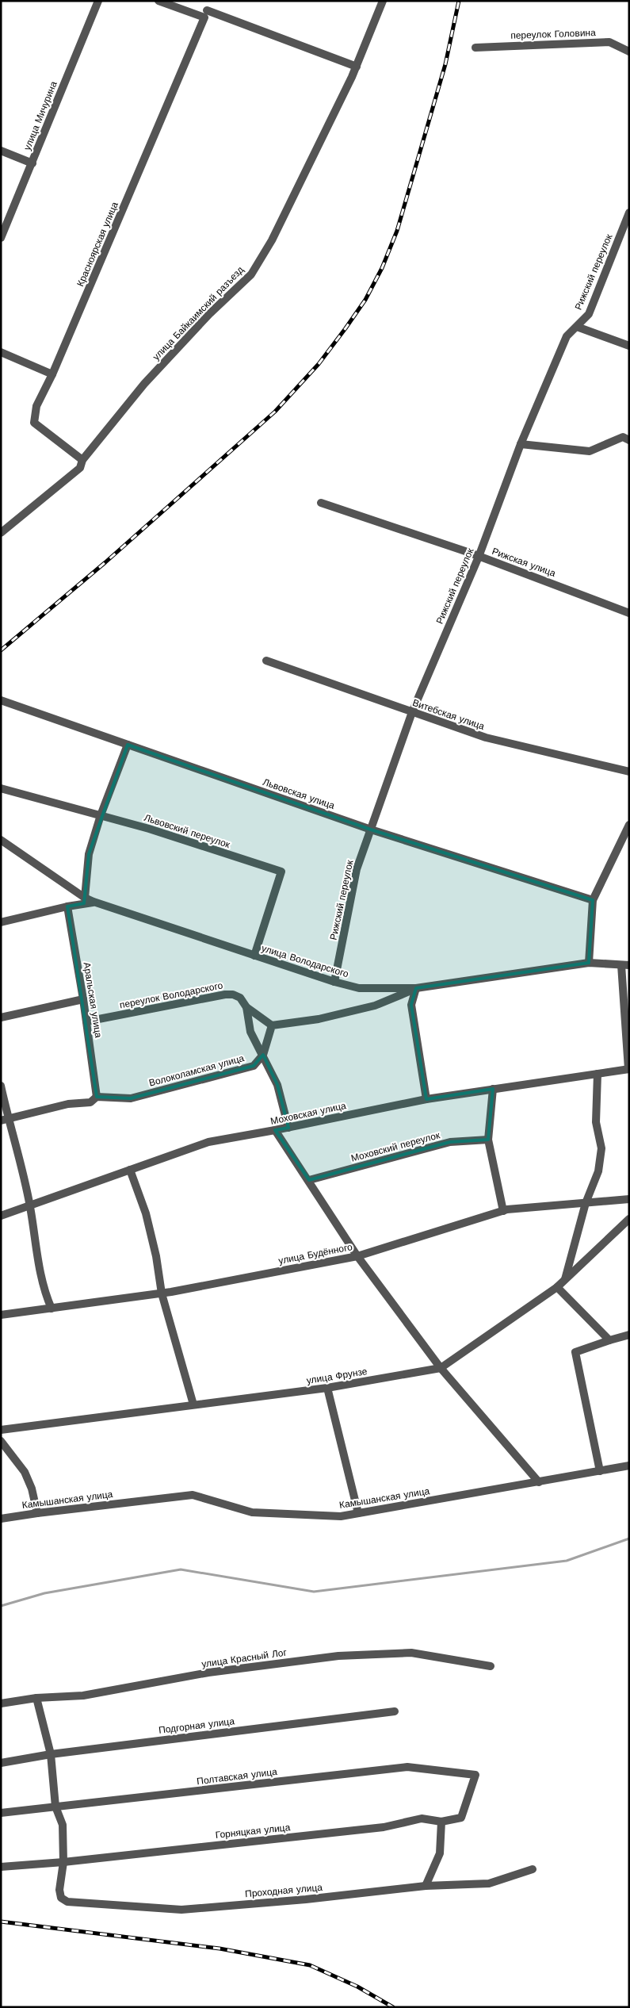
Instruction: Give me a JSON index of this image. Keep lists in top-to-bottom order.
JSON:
{
  "streets": {
    "street": [
      "переулок Головина",
      "улица Мичурина",
      "Красноярская улица",
      "Рижский переулок",
      "улица Байкаимский разъезд",
      "Рижская улица",
      "Витебская улица",
      "Львовская улица",
      "Львовский переулок",
      "улица Володарского",
      "переулок Володарского",
      "Аральская улица",
      "Волоколамская улица",
      "Моховская улица",
      "Моховский переулок",
      "улица Будённого",
      "улица Фрунзе",
      "Камышанская улица",
      "улица Красный Лог",
      "Подгорная улица",
      "Полтавская улица",
      "Горняцкая улица",
      "Проходная улица"
    ]
  },
  "crossings": [
    ["Красноярская улица", "улица Байкаимский разъезд"],
    ["Рижский переулок", "Рижская улица"],
    ["Рижский переулок", "Витебская улица"],
    ["Рижский переулок", "Львовская улица"],
    ["Рижский переулок", "улица Володарского"],
    ["Львовский переулок", "улица Володарского"],
    ["переулок Володарского", "Аральская улица"],
    ["Аральская улица", "Волоколамская улица"],
    ["улица Красный Лог", "Проходная улица"],
    ["Подгорная улица", "Проходная улица"],
    ["Полтавская улица", "Горняцкая улица"],
    ["Полтавская улица", "Проходная улица"],
    ["Горняцкая улица", "Проходная улица"]
  ]
}
